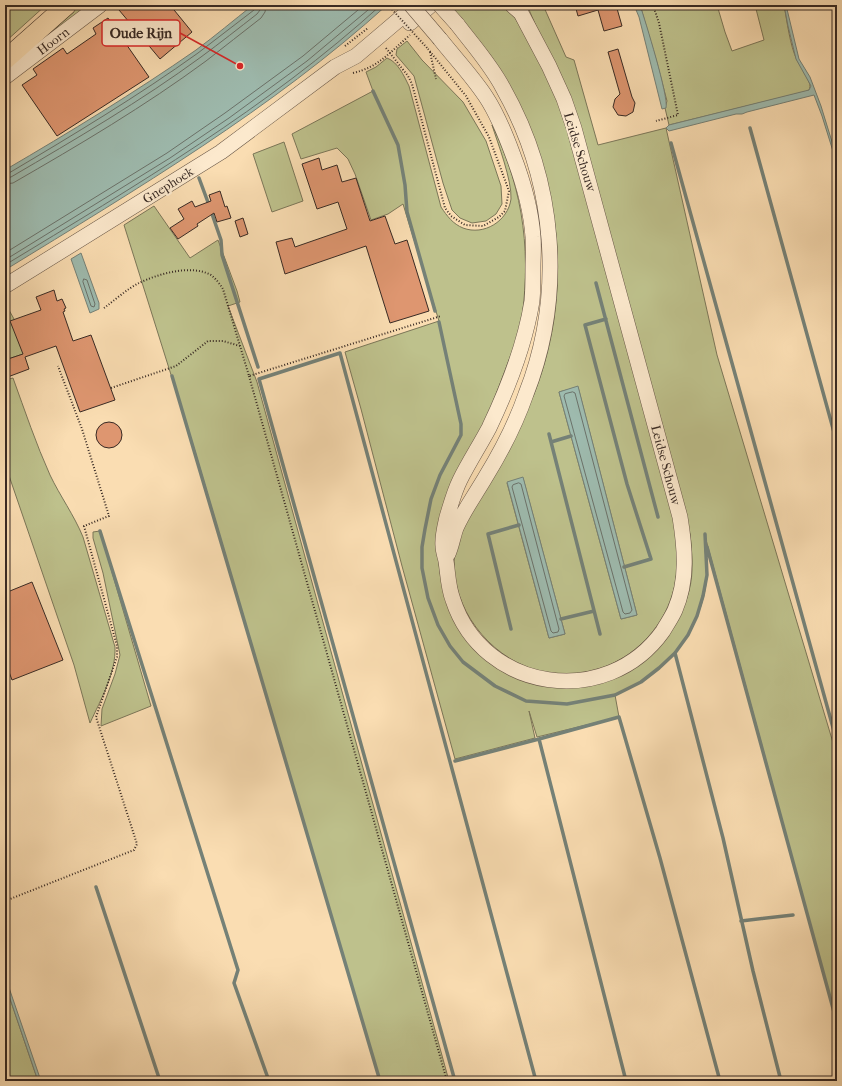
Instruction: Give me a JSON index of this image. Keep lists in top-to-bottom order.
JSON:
{
  "streets": {
    "main road": ["Hoorn"],
    "street": ["Leidse Schouw", "Gnephoek"]
  },
  "places": ["Oude Rijn"]
}
